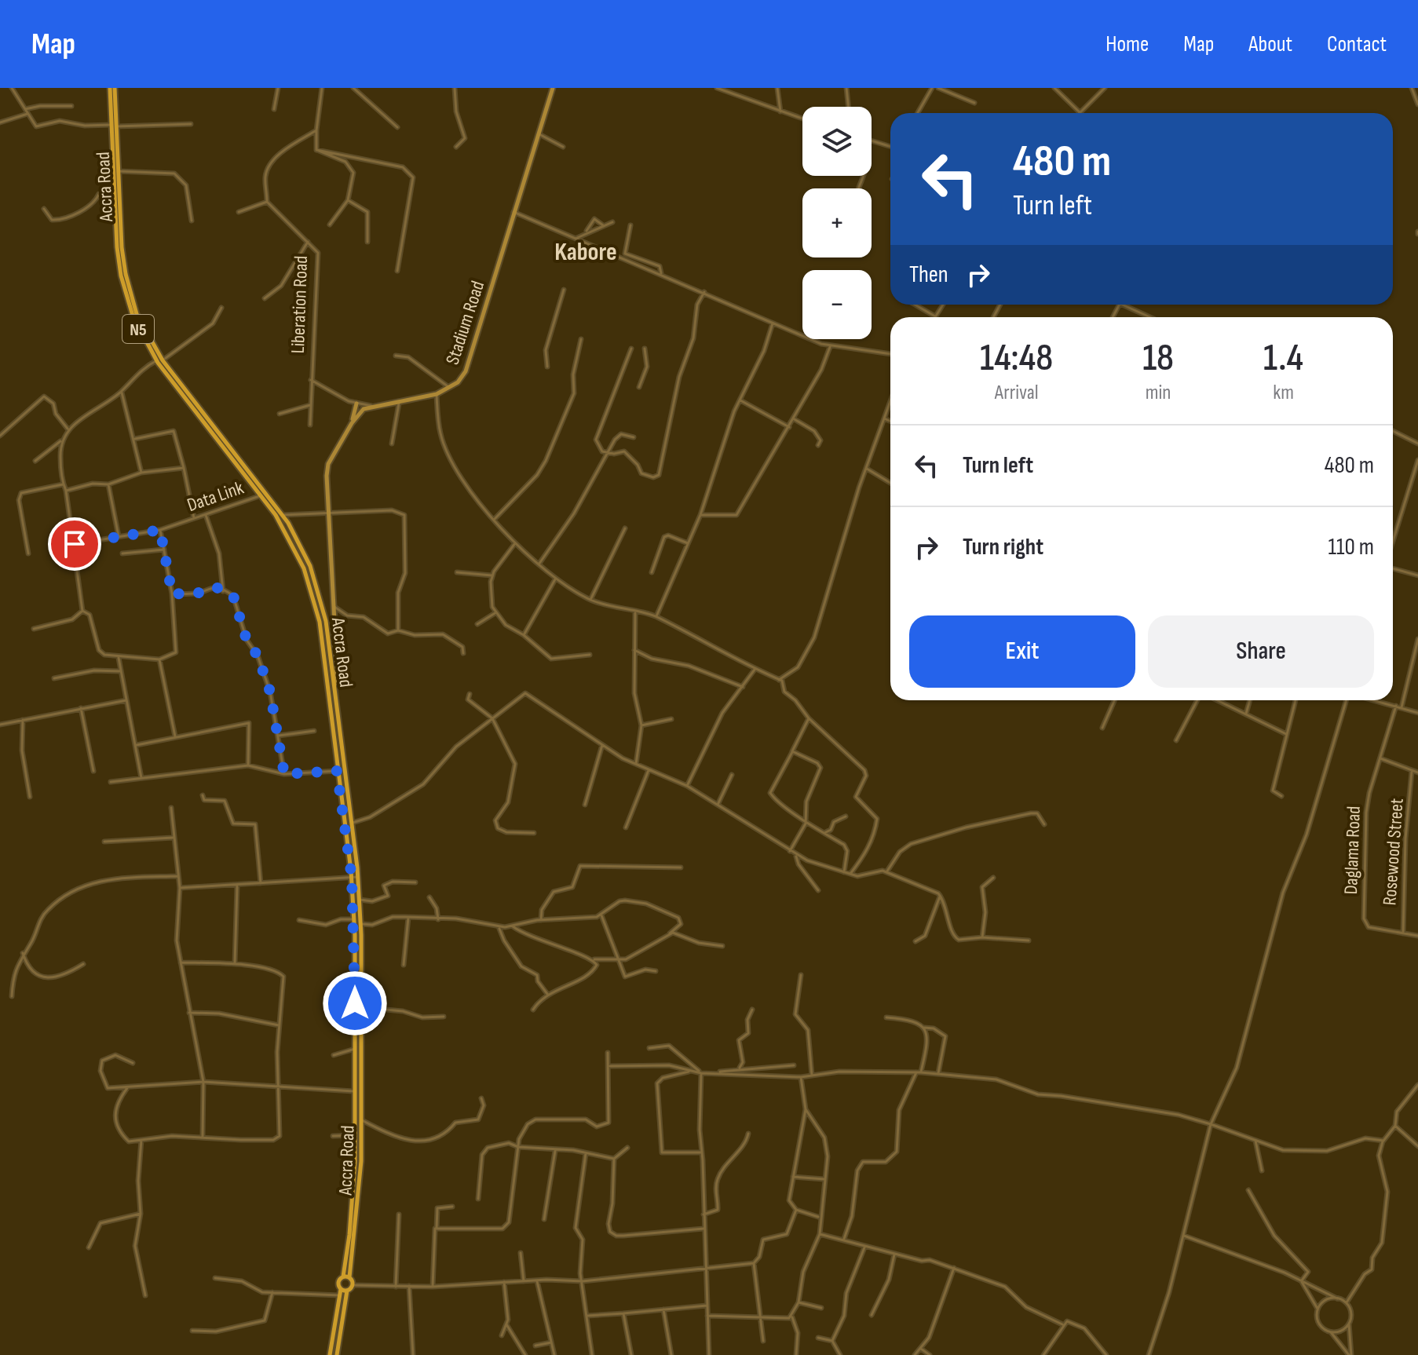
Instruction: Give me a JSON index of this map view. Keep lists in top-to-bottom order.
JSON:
{
  "streets": {
    "main road": ["Accra Road", "Stadium Road", "N5"],
    "street": [
      "Liberation Road",
      "Data Link",
      "Daglama Road",
      "Rosewood Street"
    ]
  },
  "crossings": [
    ["Accra Road", "Data Link"],
    ["Daglama Road", "Rosewood Street"]
  ],
  "districts": ["Kabore"],
  "page": {
    "header": "Map",
    "nav": [
      "Home",
      "Map",
      "About",
      "Contact"
    ],
    "map_buttons": ["+", "−"],
    "turn": ["480 m", "Turn left"],
    "then": "Then",
    "eta": [
      "14:48",
      "Arrival",
      "18",
      "min",
      "1.4",
      "km"
    ],
    "list": [
      {
        "name": "Turn left",
        "value": "480 m"
      },
      {
        "name": "Turn right",
        "value": "110 m"
      }
    ],
    "buttons": ["Exit", "Share"]
  }
}
